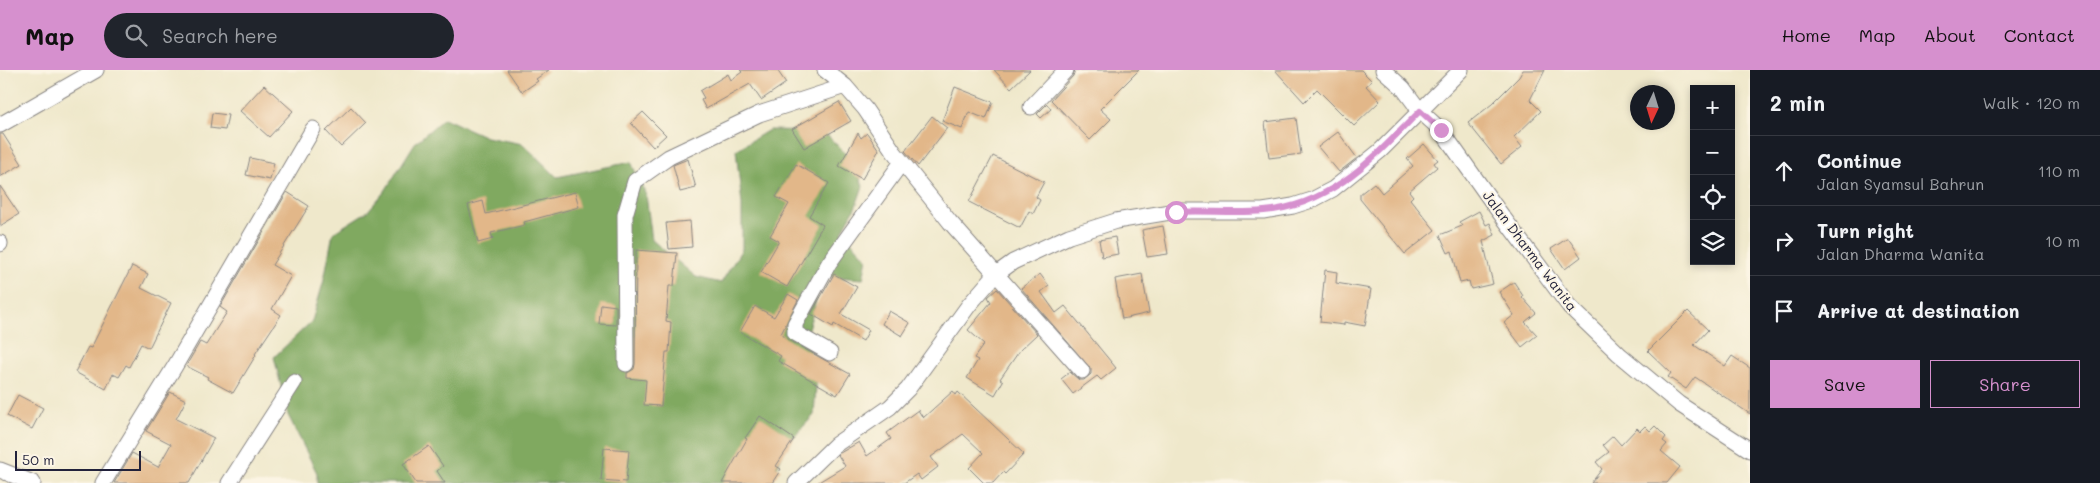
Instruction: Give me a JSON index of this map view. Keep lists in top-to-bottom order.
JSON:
{
  "streets": {
    "street": ["Jalan Dharma Wanita"]
  },
  "scale_bar": "50 m",
  "north": "bottom",
  "page": {
    "header": "Map",
    "search": "Search here",
    "nav": [
      "Home",
      "Map",
      "About",
      "Contact"
    ],
    "heading": ["2 min", "Walk · 120 m"],
    "map_buttons": ["+", "−"],
    "list": [
      ["Continue", "Jalan Syamsul Bahrun", "110 m"],
      ["Turn right", "Jalan Dharma Wanita", "10 m"],
      "Arrive at destination"
    ],
    "buttons": ["Save", "Share"],
    "scale": "50 m"
  }
}
